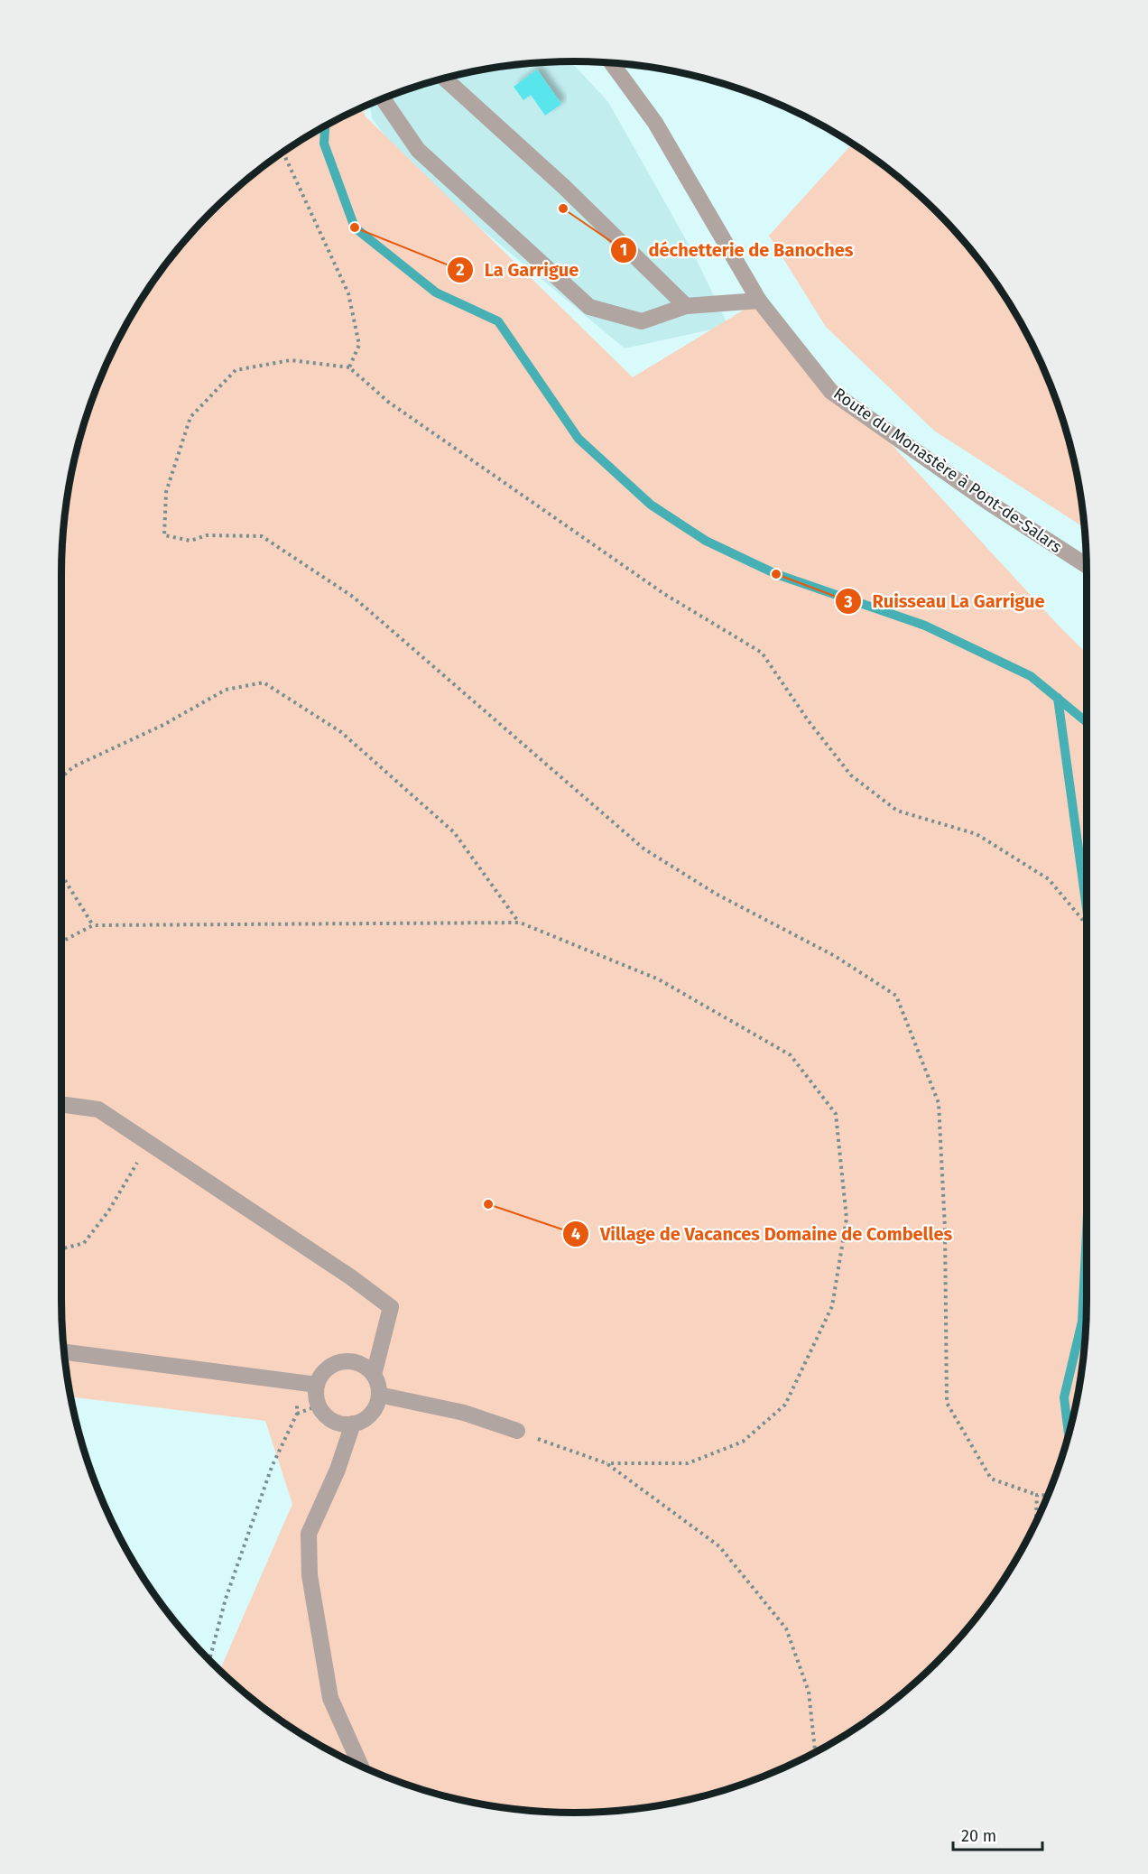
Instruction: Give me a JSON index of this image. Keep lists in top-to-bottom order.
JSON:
{
  "streets": {
    "street": ["Route du Monastère à Pont-de-Salars"]
  },
  "places": [
    "déchetterie de Banoches",
    "La Garrigue",
    "Ruisseau La Garrigue",
    "Village de Vacances Domaine de Combelles"
  ],
  "scale_bar": "20 m"
}
